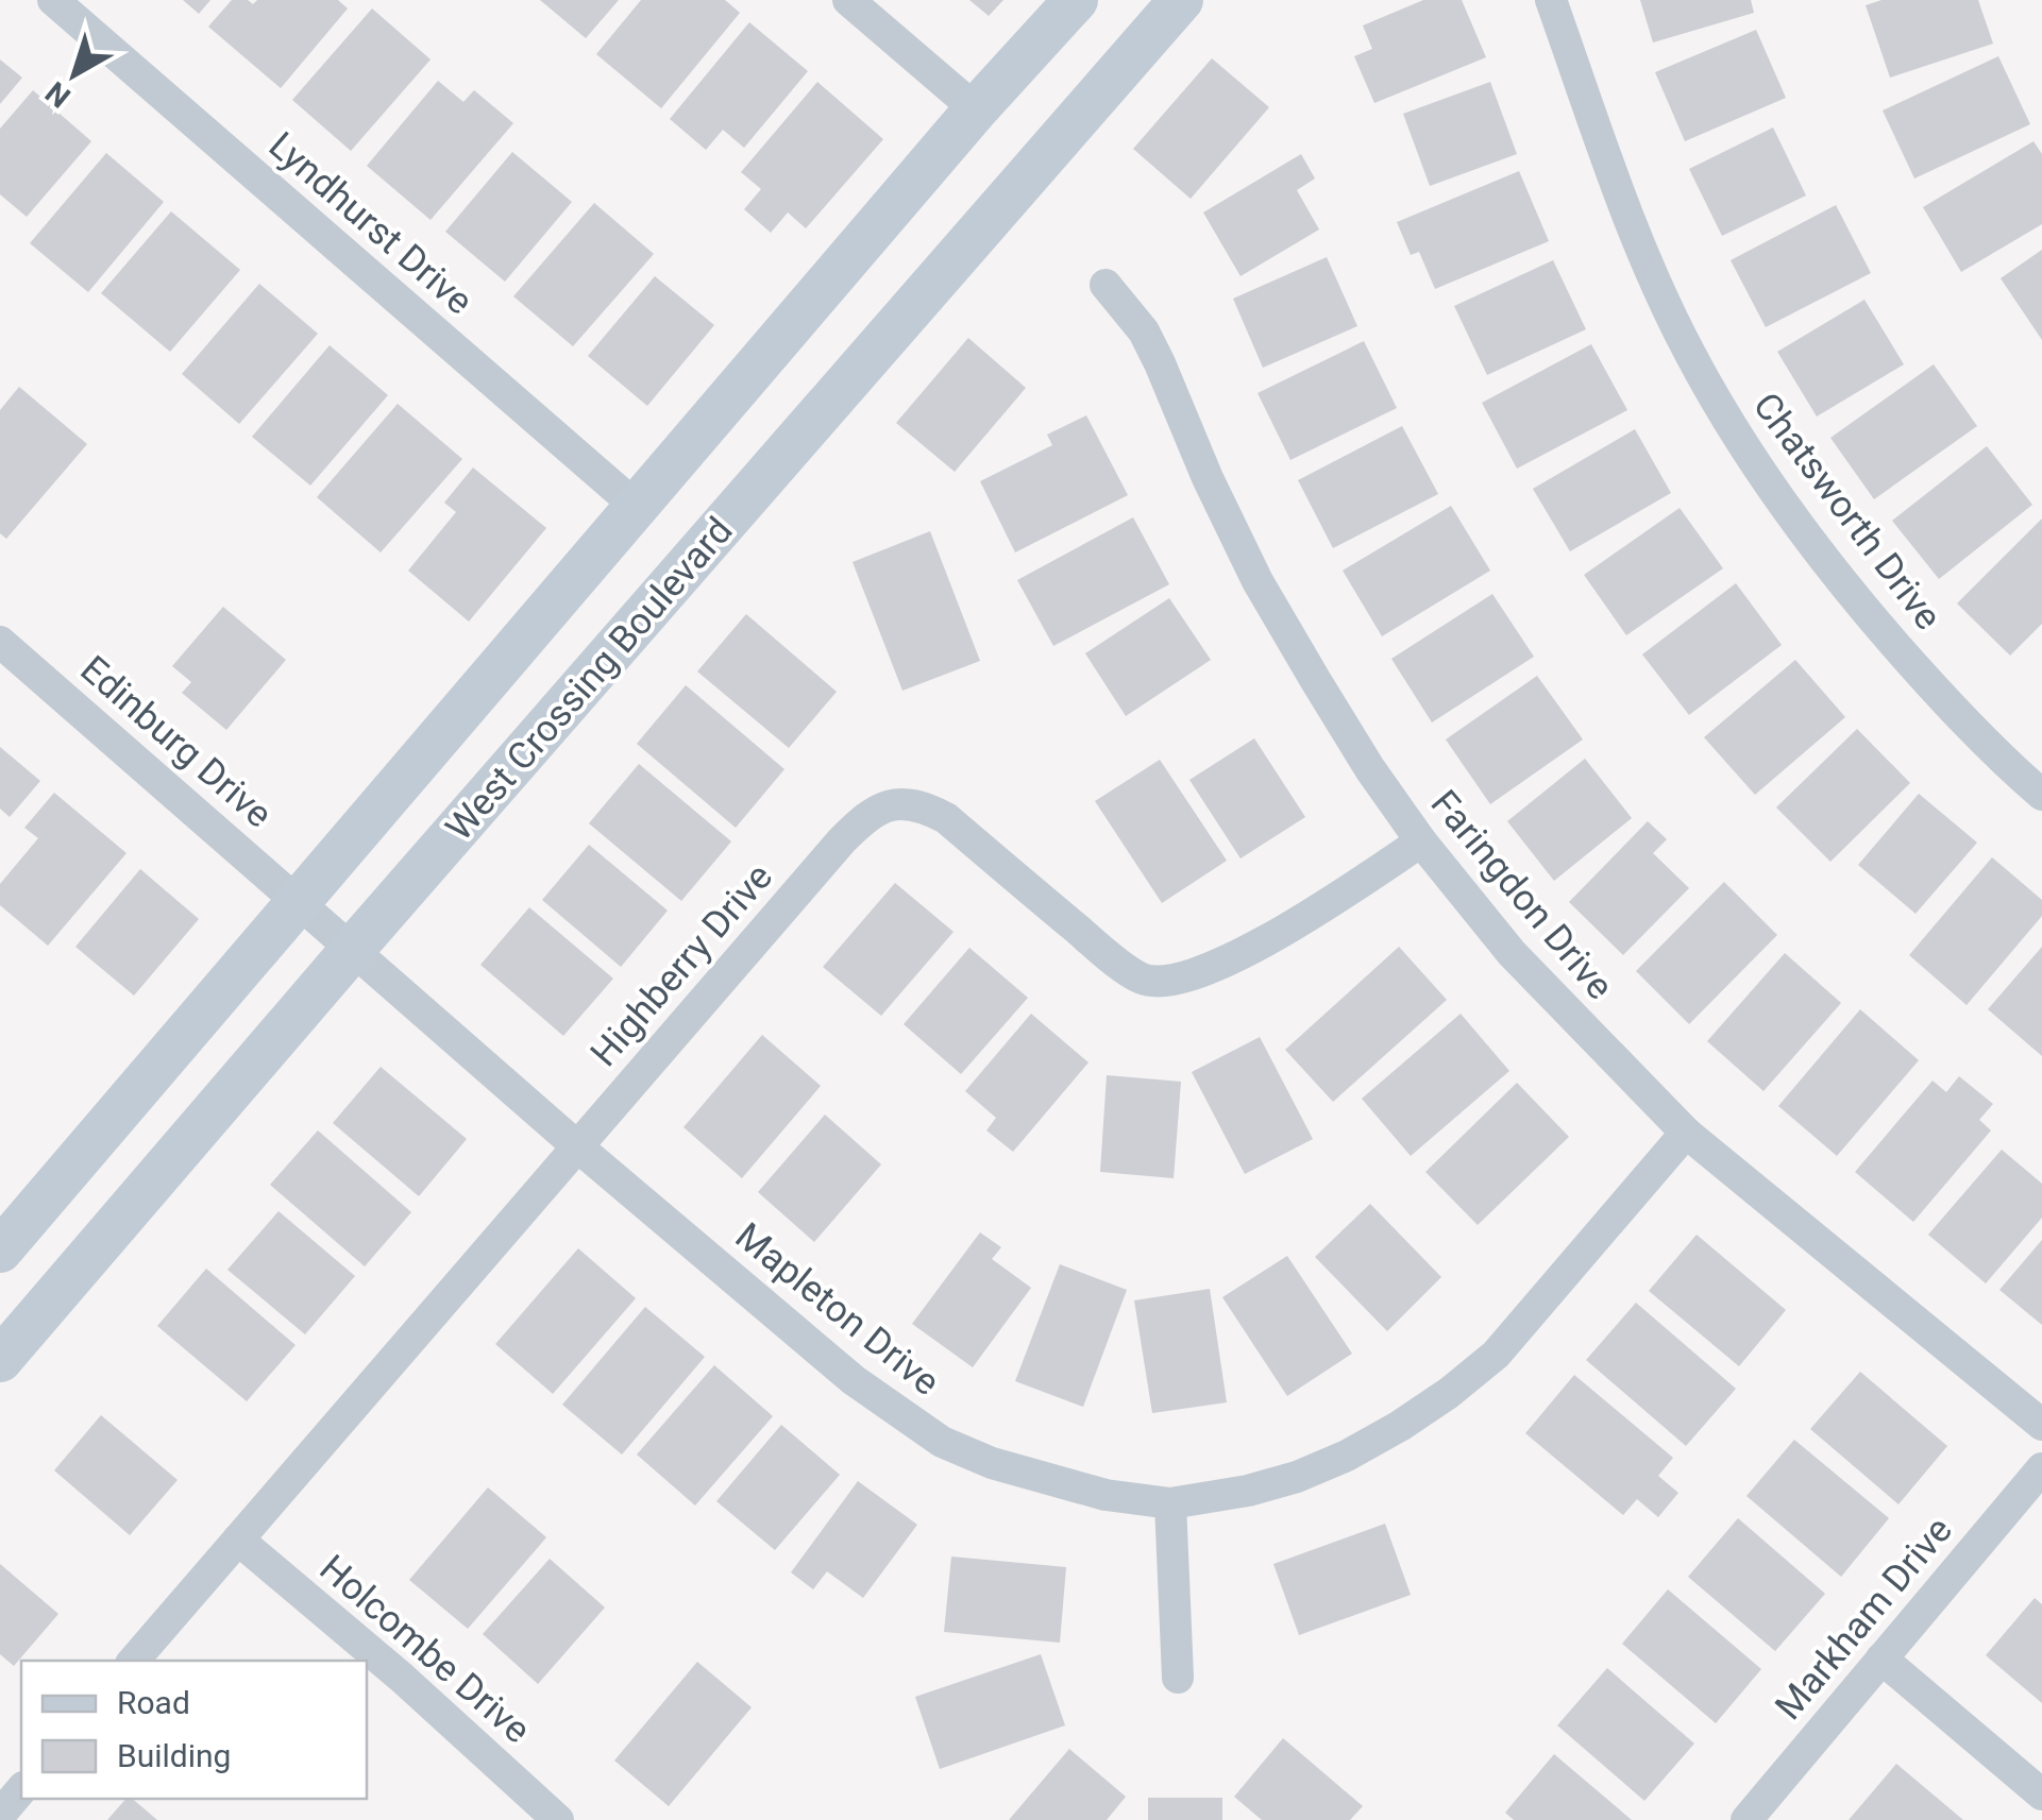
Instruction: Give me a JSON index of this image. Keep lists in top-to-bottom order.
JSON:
{
  "streets": {
    "street": [
      "Lyndhurst Drive",
      "Chatsworth Drive",
      "West Crossing Boulevard",
      "Edinburg Drive",
      "Faringdon Drive",
      "Highberry Drive",
      "Mapleton Drive",
      "Markham Drive",
      "Holcombe Drive"
    ]
  },
  "crossings": [
    ["Lyndhurst Drive", "West Crossing Boulevard"],
    ["West Crossing Boulevard", "Edinburg Drive"],
    ["West Crossing Boulevard", "Mapleton Drive"],
    ["Edinburg Drive", "Mapleton Drive"],
    ["Faringdon Drive", "Highberry Drive"],
    ["Faringdon Drive", "Mapleton Drive"],
    ["Highberry Drive", "Mapleton Drive"],
    ["Highberry Drive", "Holcombe Drive"]
  ],
  "legend": ["Road", "Building"],
  "north": "bottom left"
}
